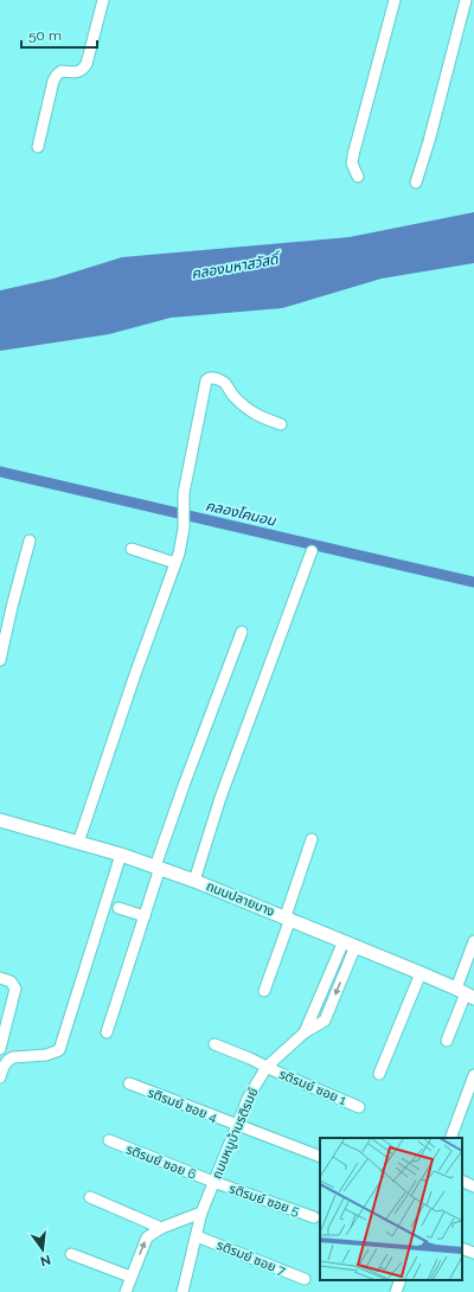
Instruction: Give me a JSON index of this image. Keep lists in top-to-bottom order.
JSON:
{
  "streets": {
    "street": [
      "ถนนปลายบาง",
      "รติรมย์ ซอย 1",
      "รติรมย์ ซอย 4",
      "ถนนหมูบ้านรติรมย์",
      "รติรมย์ ซอย 6",
      "รติรมย์ ซอย 5",
      "รติรมย์ ซอย 7"
    ]
  },
  "crossings": [
    ["ถนนปลายบาง", "ถนนหมูบ้านรติรมย์"],
    ["รติรมย์ ซอย 1", "ถนนหมูบ้านรติรมย์"],
    ["รติรมย์ ซอย 4", "ถนนหมูบ้านรติรมย์"],
    ["ถนนหมูบ้านรติรมย์", "รติรมย์ ซอย 6"],
    ["ถนนหมูบ้านรติรมย์", "รติรมย์ ซอย 5"],
    ["ถนนหมูบ้านรติรมย์", "รติรมย์ ซอย 7"],
    ["รติรมย์ ซอย 6", "รติรมย์ ซอย 5"]
  ],
  "water": ["คลองมหาสวัสดิ์", "คลองโคนอน"],
  "scale_bar": "50 m",
  "north": "bottom"
}
